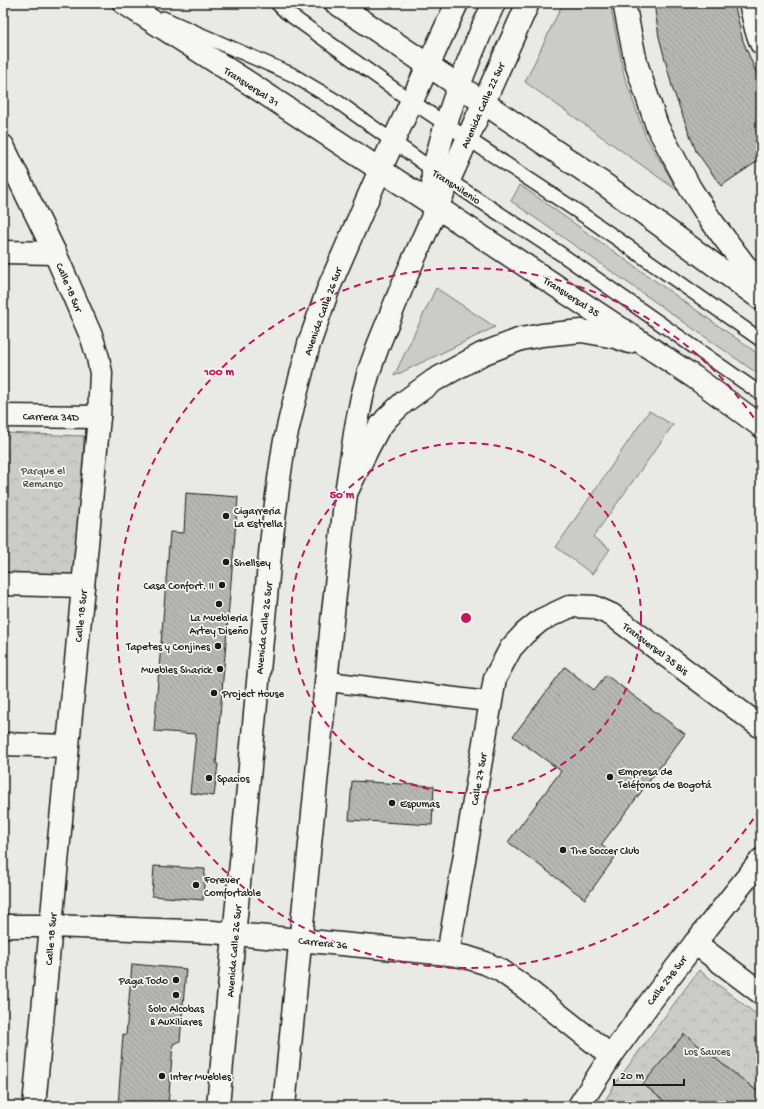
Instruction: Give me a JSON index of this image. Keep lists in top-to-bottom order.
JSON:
{
  "streets": {
    "main road": [
      "Transversal 31",
      "Avenida Calle 22 Sur",
      "Calle 18 Sur",
      "Transversal 35",
      "Avenida Calle 26 Sur",
      "Carrera 34D",
      "Transversal 35 Bis",
      "Calle 27 Sur",
      "Carrera 36",
      "Calle 27B Sur"
    ],
    "lane": ["TransMilenio"]
  },
  "crossings": [
    ["Transversal 31", "Transversal 35"],
    ["Transversal 31", "Avenida Calle 26 Sur"],
    ["Avenida Calle 22 Sur", "TransMilenio"],
    ["TransMilenio", "Avenida Calle 26 Sur"],
    ["Calle 18 Sur", "Carrera 34D"],
    ["Calle 18 Sur", "Carrera 36"],
    ["Transversal 35", "Avenida Calle 26 Sur"],
    ["Avenida Calle 26 Sur", "Carrera 36"],
    ["Transversal 35 Bis", "Calle 27 Sur"],
    ["Calle 27 Sur", "Carrera 36"],
    ["Carrera 36", "Calle 27B Sur"]
  ],
  "parks": ["Parque el Remanso", "Los Sauces"],
  "places": [
    "Cigarreria La Estrella",
    "Shellsey",
    "Casa Confort. II",
    "La Muebleria Artey Diseño",
    "Tapetes y Conjines",
    "Muebles Sharick",
    "Project House",
    "Empresa de Teléfonos de Bogotá",
    "Spacios",
    "Espumas",
    "The Soccer Club",
    "Forever Comfortable",
    "Paga Todo",
    "Solo Alcobas & Auxiliares",
    "Inter Muebles"
  ],
  "scale_bar": "20 m",
  "rings": ["100 m", "50 m"]
}
